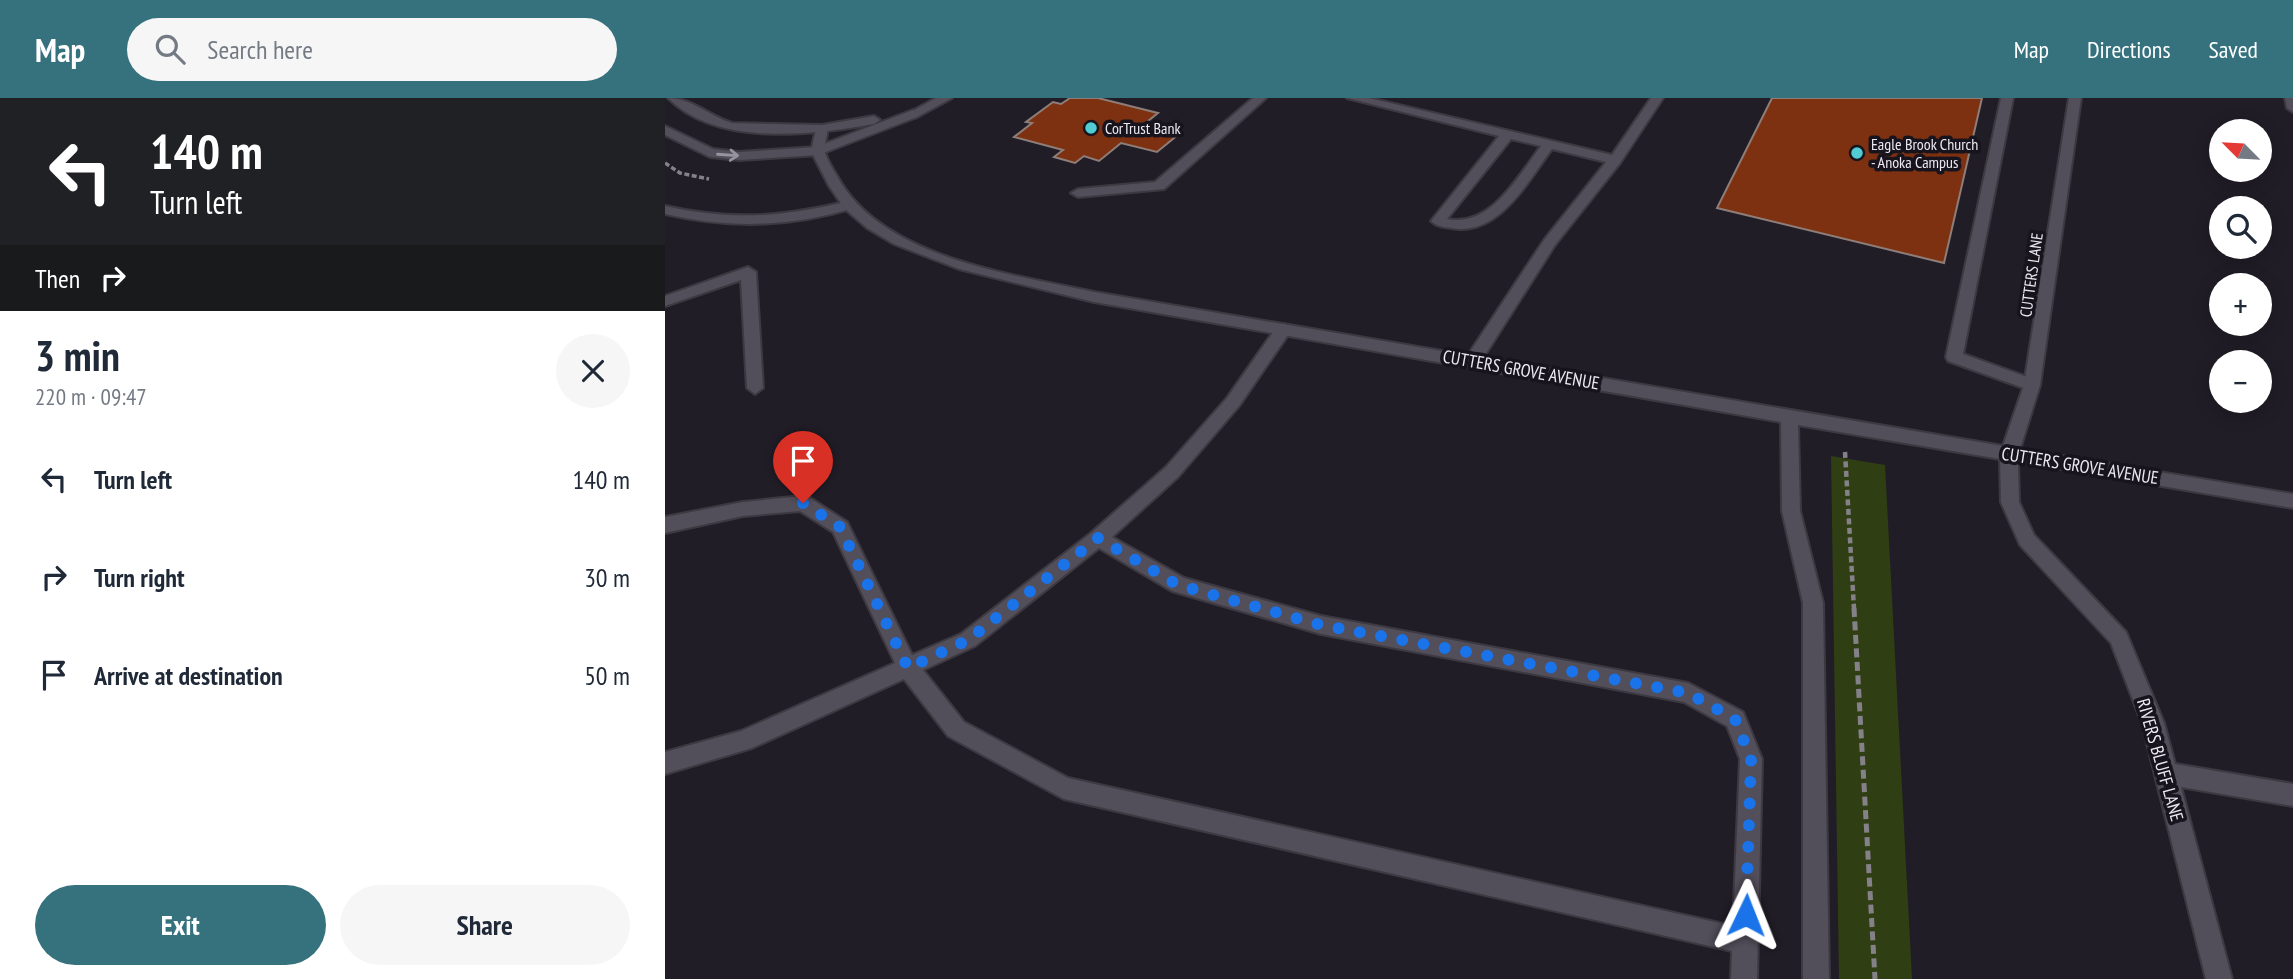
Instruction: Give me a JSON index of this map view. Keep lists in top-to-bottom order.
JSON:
{
  "streets": {
    "street": ["CUTTERS LANE", "CUTTERS GROVE AVENUE", "RIVERS BLUFF LANE"]
  },
  "crossings": [
    ["CUTTERS LANE", "CUTTERS GROVE AVENUE"],
    ["CUTTERS LANE", "RIVERS BLUFF LANE"],
    ["CUTTERS GROVE AVENUE", "RIVERS BLUFF LANE"]
  ],
  "places": ["CorTrust Bank", "Eagle Brook Church - Anoka Campus"],
  "north": "top left",
  "page": {
    "header": "Map",
    "search": "Search here",
    "nav": ["Map", "Directions", "Saved"],
    "turn": ["140 m", "Turn left"],
    "map_buttons": ["+", "−"],
    "then": "Then",
    "heading": ["3 min", "220 m · 09:47"],
    "list": [
      {
        "name": "Turn left",
        "value": "140 m"
      },
      {
        "name": "Turn right",
        "value": "30 m"
      },
      {
        "name": "Arrive at destination",
        "value": "50 m"
      }
    ],
    "buttons": ["Exit", "Share"]
  }
}
